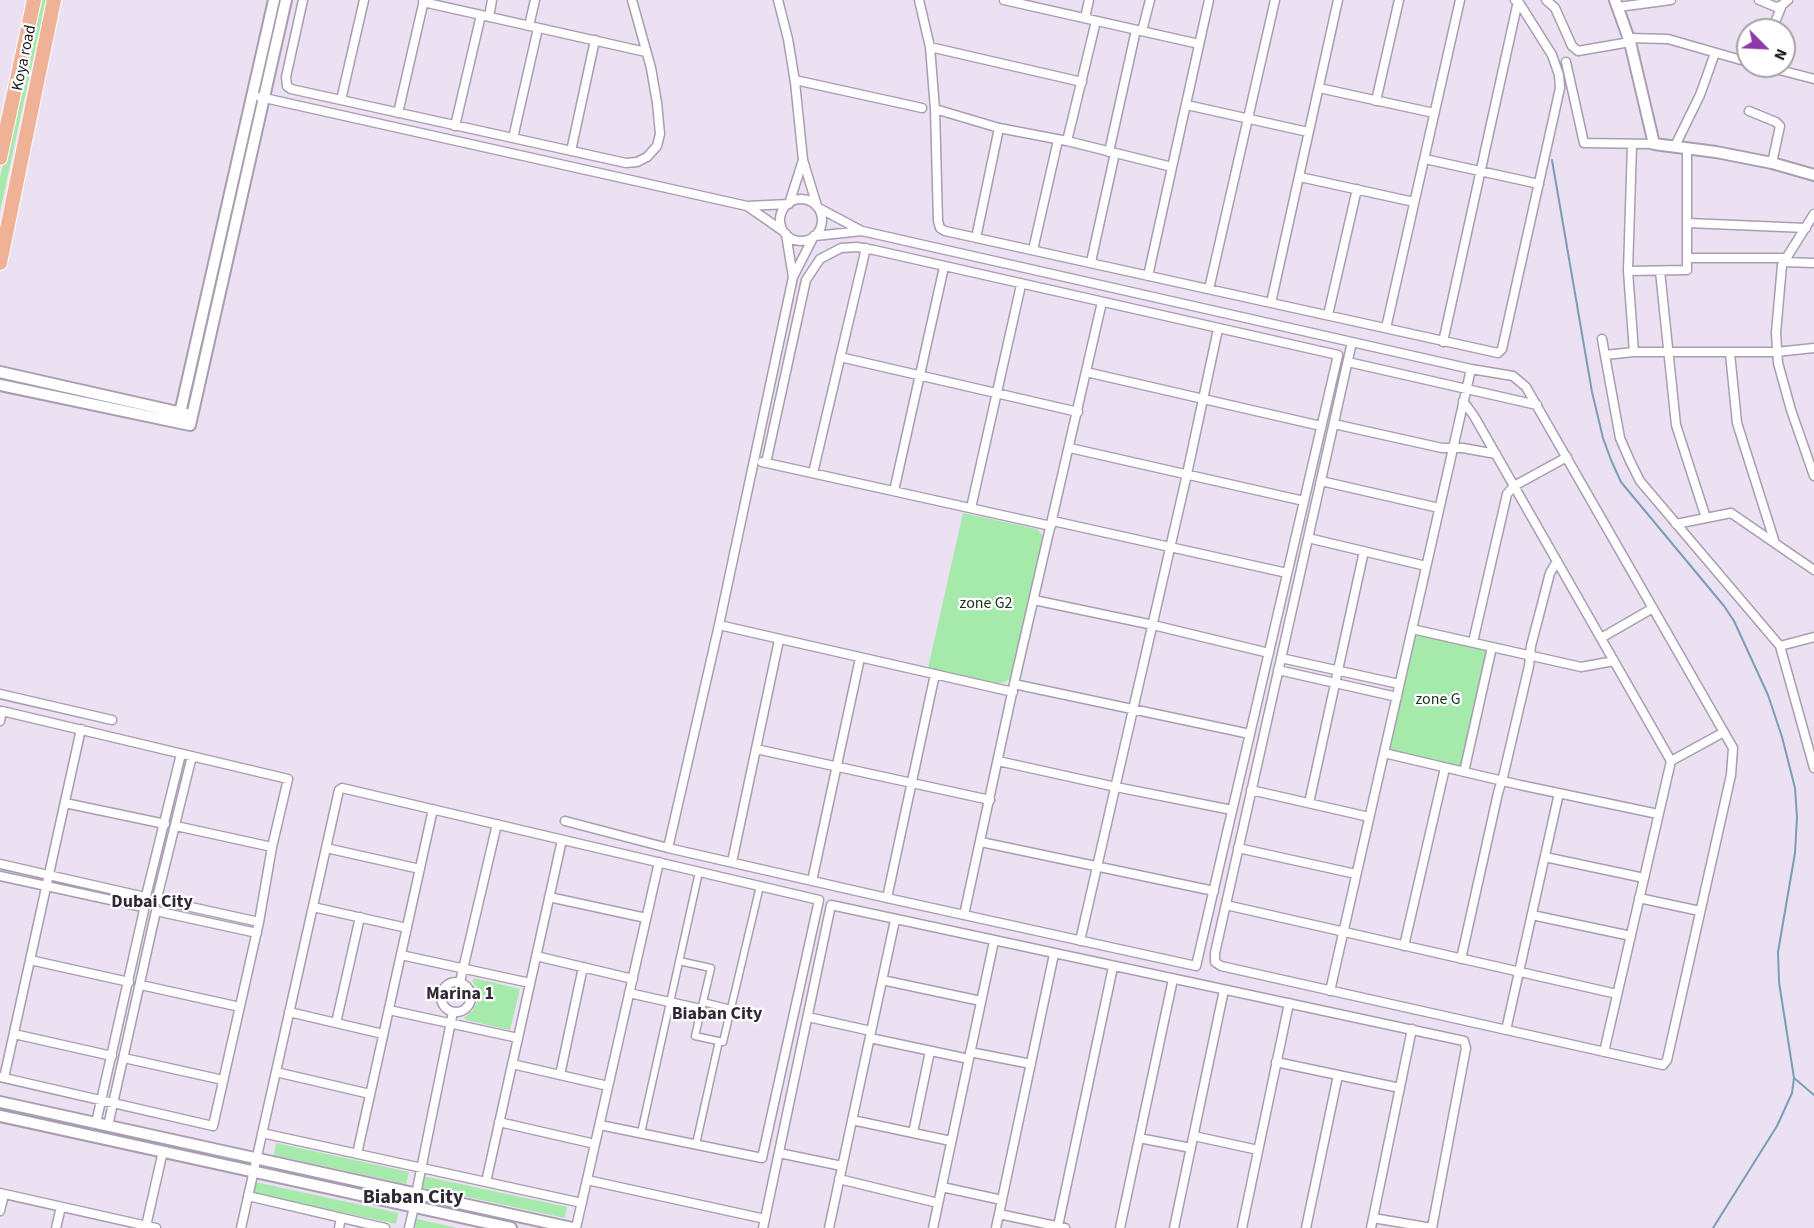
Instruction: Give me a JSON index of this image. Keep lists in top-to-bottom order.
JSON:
{
  "streets": {
    "highway": ["Koya road"]
  },
  "districts": [
    "Dubai City",
    "Marina 1",
    "Biaban City",
    "Biaban City"
  ],
  "parks": ["zone G2", "zone G"],
  "north": "bottom right"
}
